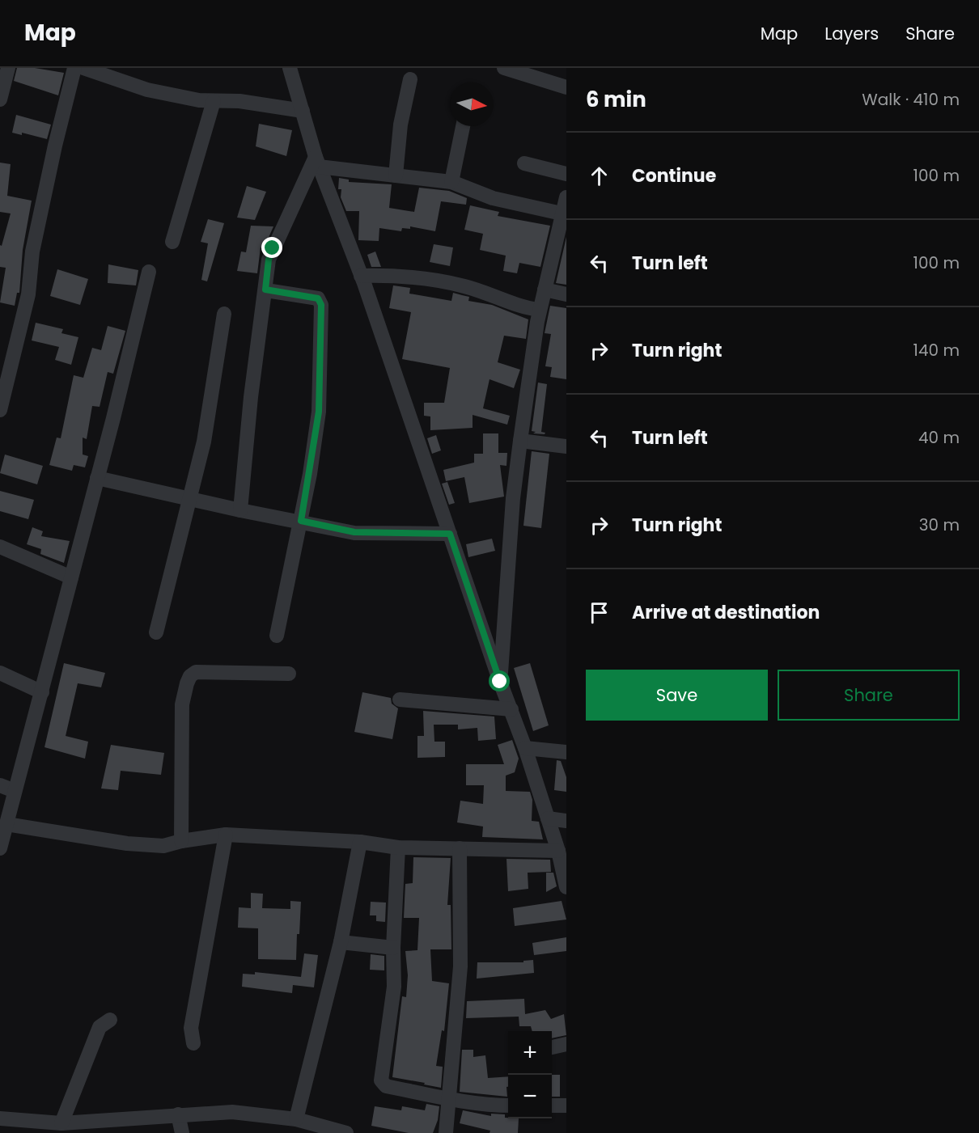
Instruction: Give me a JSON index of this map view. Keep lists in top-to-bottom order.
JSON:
{
  "north": "right",
  "page": {
    "header": "Map",
    "nav": ["Map", "Layers", "Share"],
    "heading": ["6 min", "Walk · 410 m"],
    "list": [
      ["Continue", "100 m"],
      ["Turn left", "100 m"],
      ["Turn right", "140 m"],
      ["Turn left", "40 m"],
      ["Turn right", "30 m"],
      "Arrive at destination"
    ],
    "buttons": ["Save", "Share"],
    "map_buttons": ["+", "−"]
  }
}
